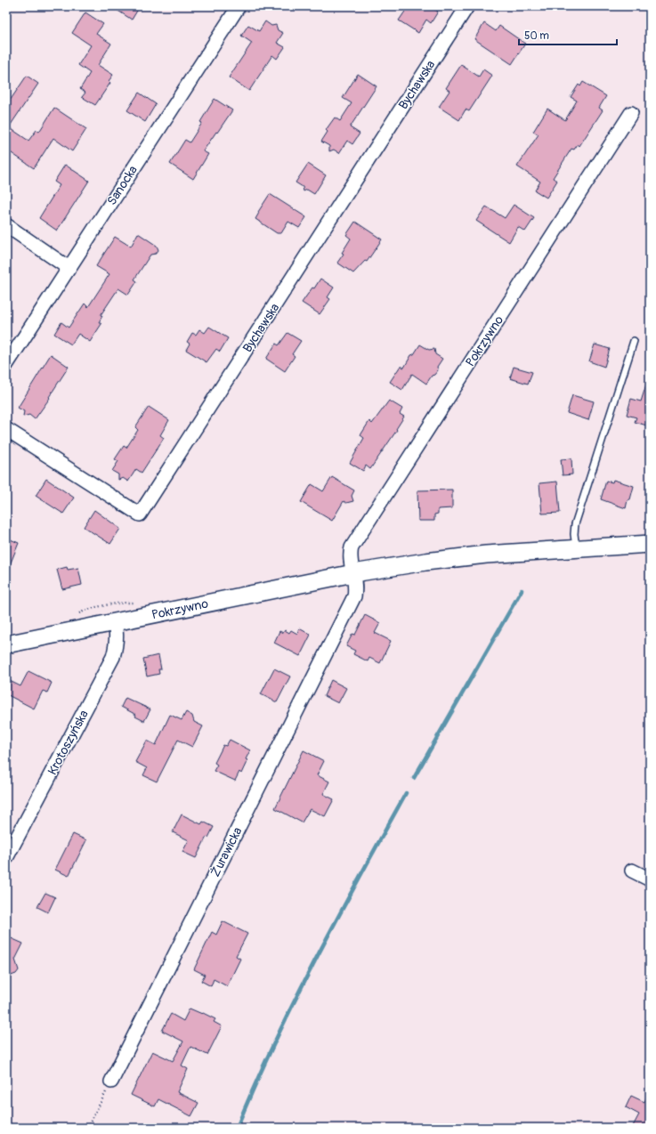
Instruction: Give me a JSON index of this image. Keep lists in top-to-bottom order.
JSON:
{
  "streets": {
    "street": [
      "Bychawska",
      "Sanocka",
      "Pokrzywno",
      "Krotoszyńska",
      "Żurawicka"
    ]
  },
  "crossings": [
    ["Pokrzywno", "Krotoszyńska"],
    ["Pokrzywno", "Żurawicka"]
  ],
  "scale_bar": "50 m"
}
